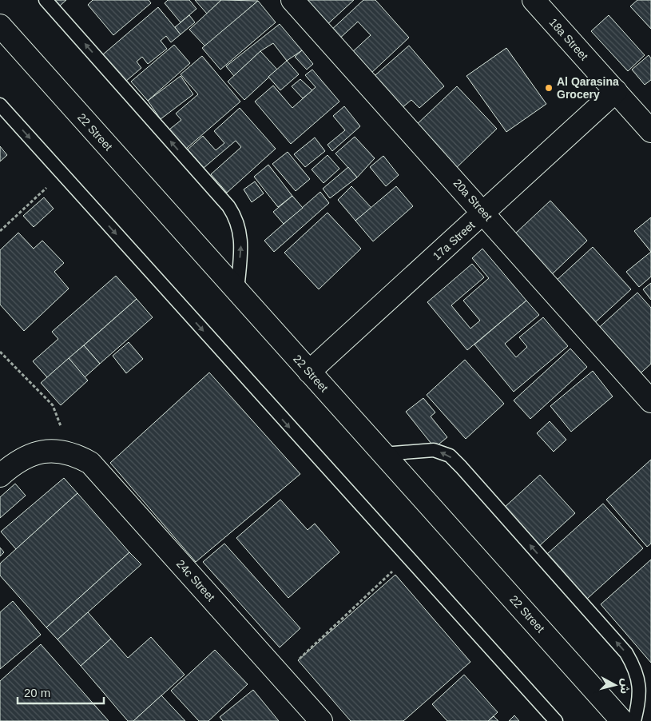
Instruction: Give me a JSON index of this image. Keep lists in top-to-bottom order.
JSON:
{
  "streets": {
    "street": [
      "18a Street",
      "22 Street",
      "20a Street",
      "17a Street",
      "24c Street"
    ]
  },
  "crossings": [
    ["18a Street", "17a Street"],
    ["22 Street", "17a Street"],
    ["20a Street", "17a Street"]
  ],
  "places": ["Al Qarasina Grocery"],
  "scale_bar": "20 m",
  "north": "right"
}
